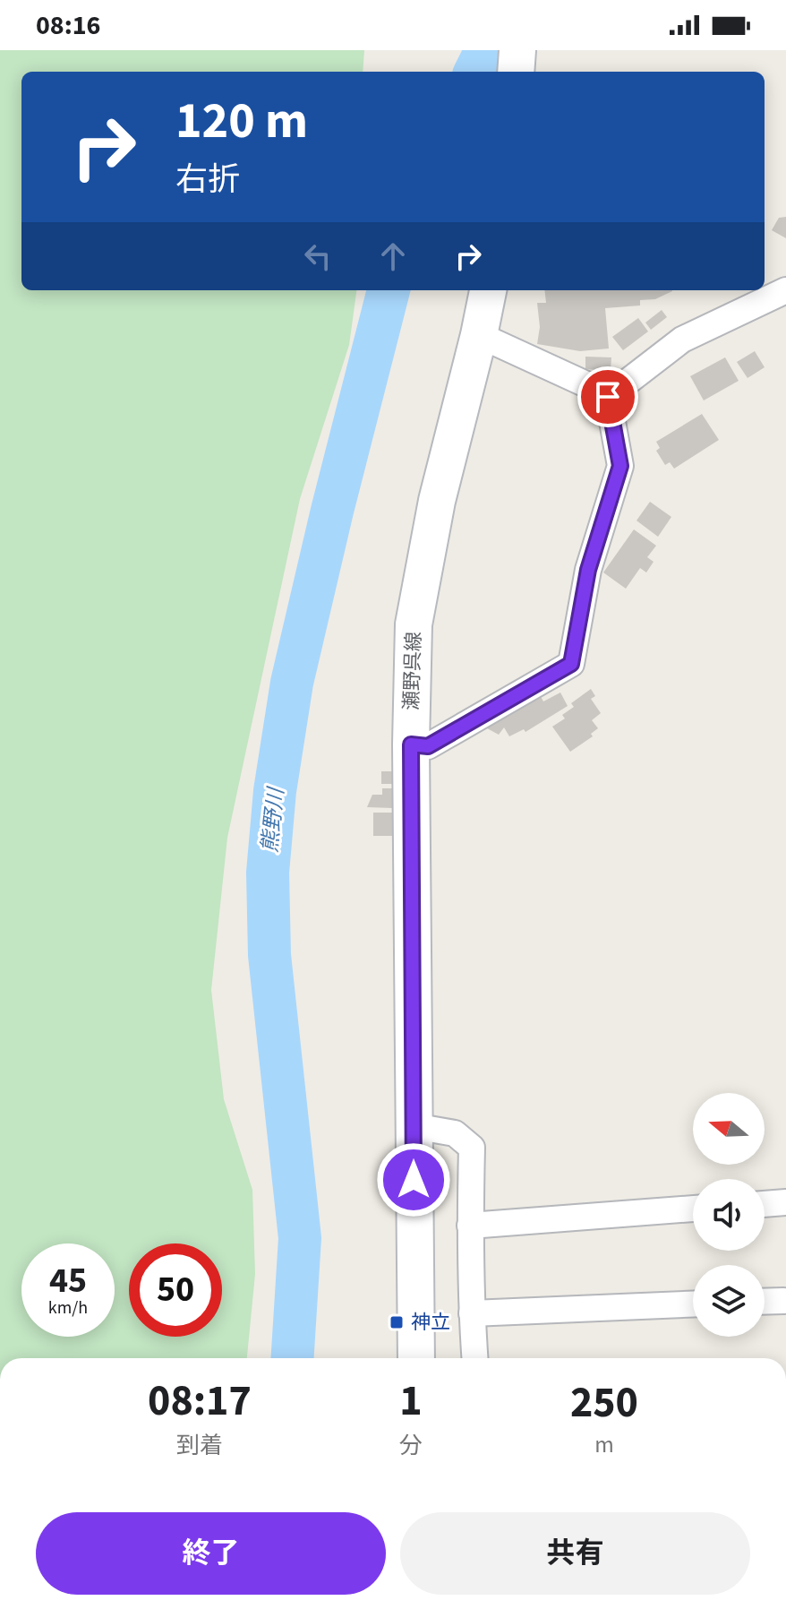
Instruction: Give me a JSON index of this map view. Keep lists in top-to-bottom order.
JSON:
{
  "streets": {
    "main road": ["瀬野呉線"]
  },
  "water": ["熊野川"],
  "places": {
    "transit": ["神立"]
  },
  "north": "left",
  "page": {
    "status": "08:16",
    "turn": ["120 m", "右折"],
    "speed": "45 km/h",
    "limit": "50",
    "eta": [
      "08:17",
      "到着",
      "1",
      "分",
      "250",
      "m"
    ],
    "buttons": ["終了", "共有"]
  }
}
